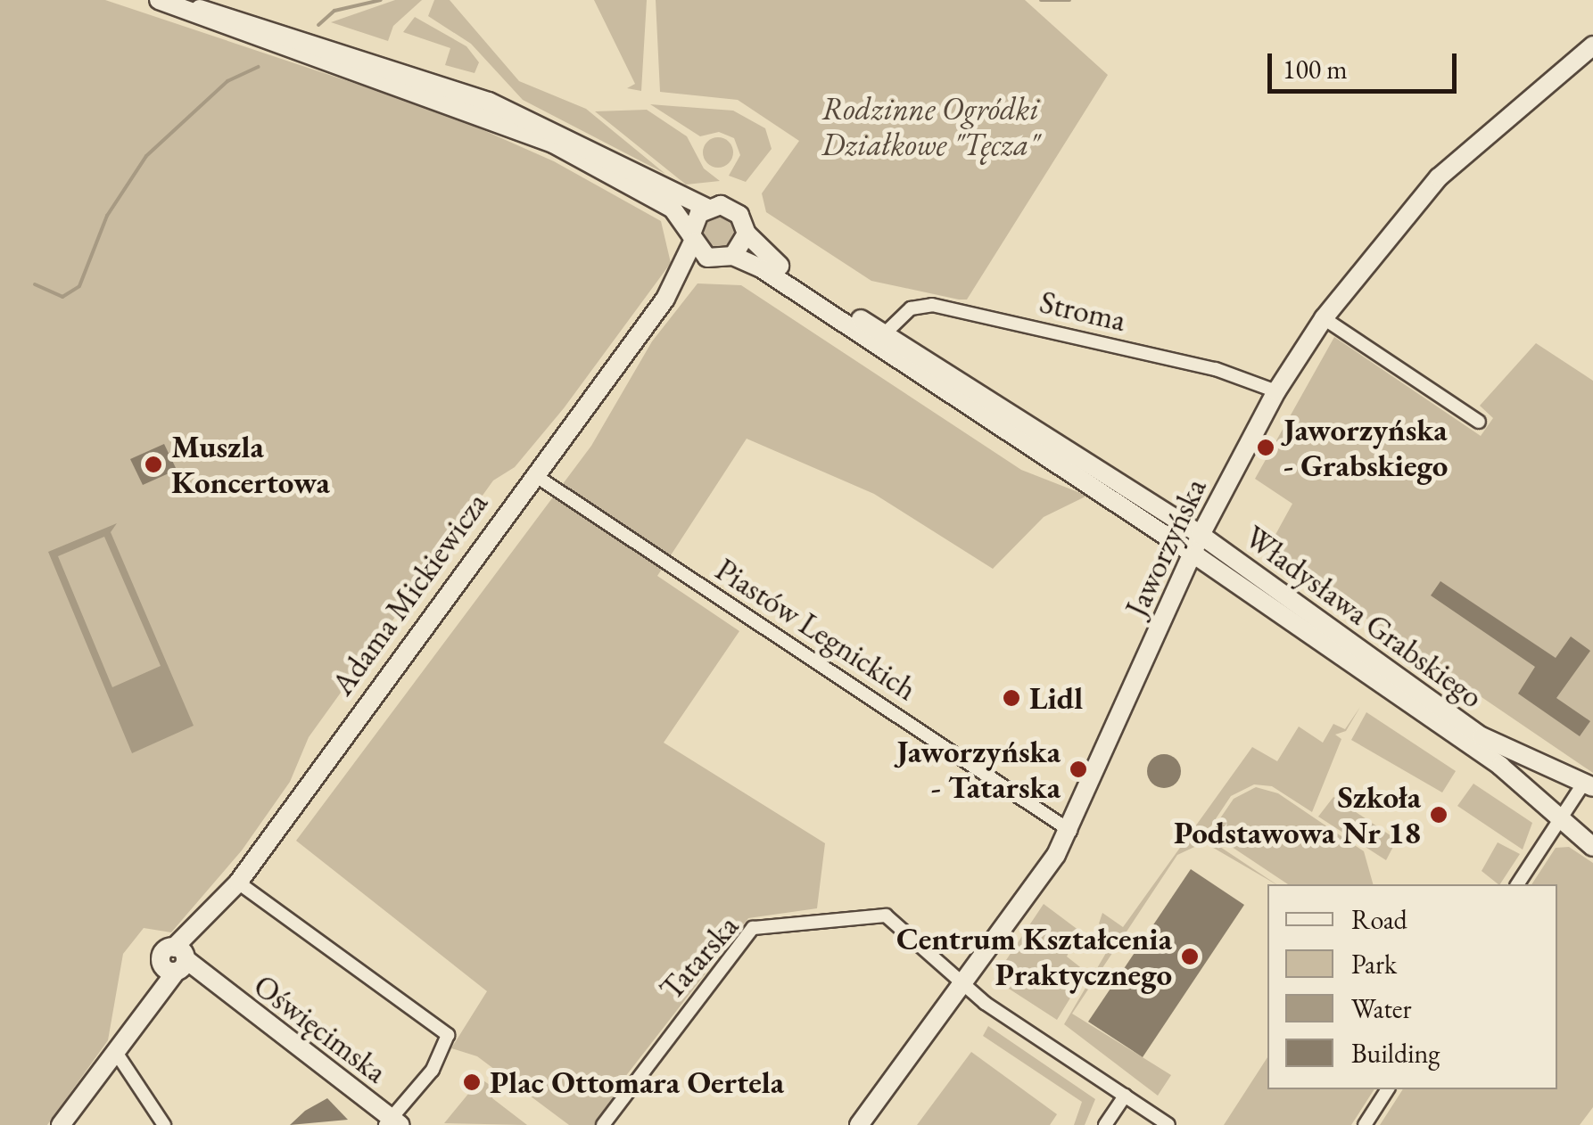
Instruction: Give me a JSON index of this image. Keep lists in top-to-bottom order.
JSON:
{
  "streets": {
    "street": [
      "Stroma",
      "Jaworzyńska",
      "Adama Mickiewicza",
      "Władysława Grabskiego",
      "Piastów Legnickich",
      "Tatarska",
      "Oświęcimska"
    ]
  },
  "crossings": [
    ["Stroma", "Jaworzyńska"],
    ["Stroma", "Władysława Grabskiego"],
    ["Jaworzyńska", "Władysława Grabskiego"],
    ["Jaworzyńska", "Piastów Legnickich"],
    ["Jaworzyńska", "Tatarska"],
    ["Adama Mickiewicza", "Władysława Grabskiego"],
    ["Adama Mickiewicza", "Piastów Legnickich"],
    ["Adama Mickiewicza", "Oświęcimska"]
  ],
  "parks": ["Rodzinne Ogródki Działkowe \"Tęcza\""],
  "places": [
    "Jaworzyńska - Grabskiego",
    "Muszla Koncertowa",
    "Lidl",
    "Jaworzyńska - Tatarska",
    "Szkoła Podstawowa Nr 18",
    "Centrum Kształcenia Praktycznego",
    "Plac Ottomara Oertela"
  ],
  "legend": [
    "Road",
    "Park",
    "Water",
    "Building"
  ],
  "scale_bar": "100 m"
}
